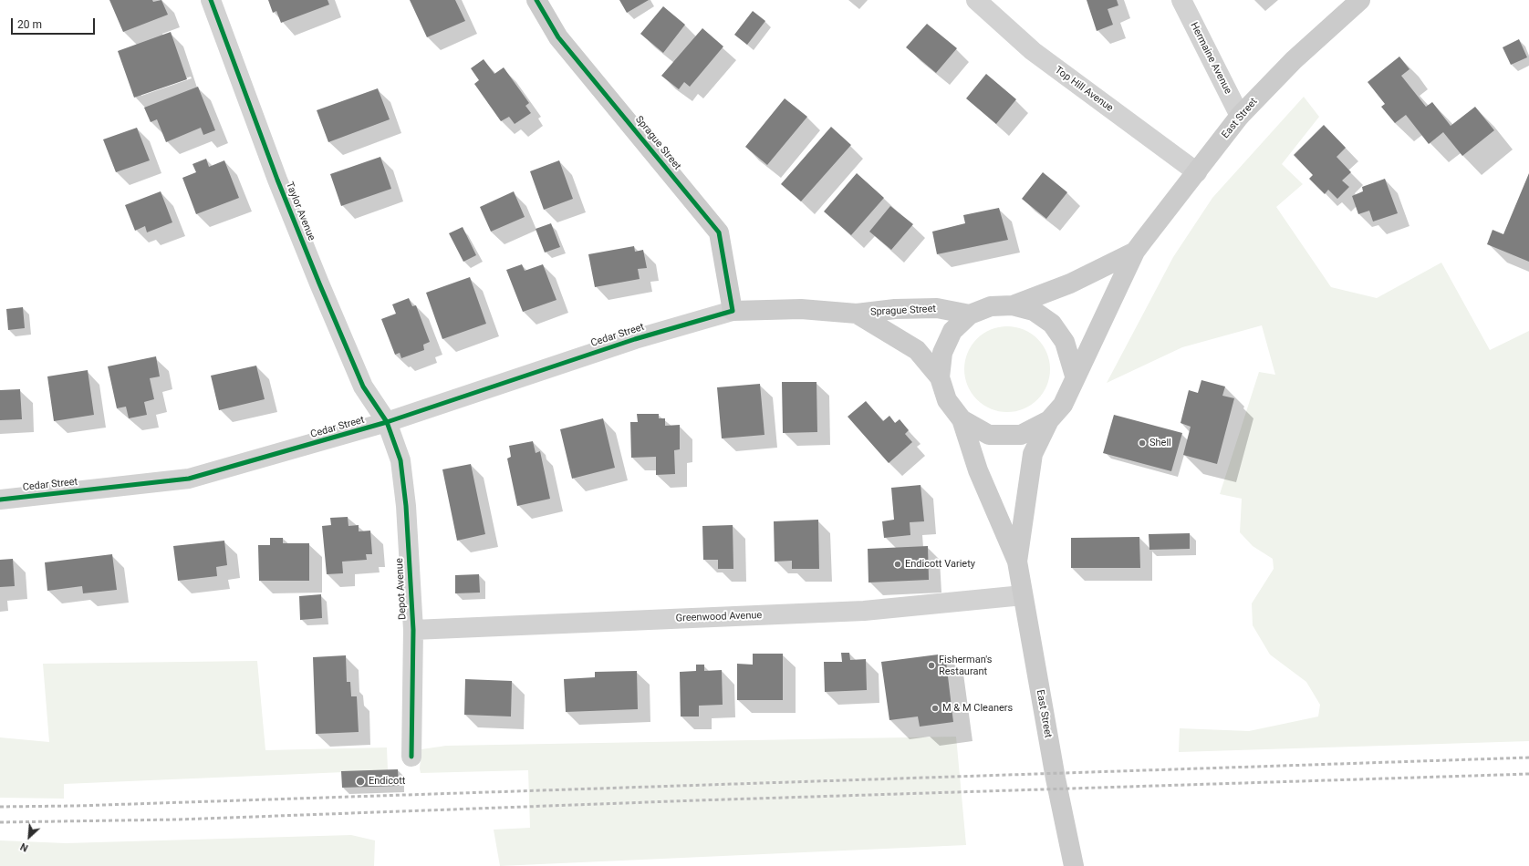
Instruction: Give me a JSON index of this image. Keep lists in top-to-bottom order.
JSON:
{
  "streets": {
    "main road": ["East Street", "Sprague Street"],
    "street": [
      "Hermaine Avenue",
      "Top Hill Avenue",
      "Taylor Avenue",
      "Cedar Street",
      "Depot Avenue",
      "Greenwood Avenue"
    ]
  },
  "crossings": [
    ["Hermaine Avenue", "East Street"],
    ["Top Hill Avenue", "East Street"],
    ["East Street", "Greenwood Avenue"],
    ["Sprague Street", "Cedar Street"],
    ["Taylor Avenue", "Cedar Street"],
    ["Taylor Avenue", "Depot Avenue"],
    ["Cedar Street", "Depot Avenue"],
    ["Depot Avenue", "Greenwood Avenue"]
  ],
  "places": [
    "Shell",
    "Endicott Variety",
    "Fisherman's Restaurant",
    "M & M Cleaners",
    "Endicott"
  ],
  "scale_bar": "20 m",
  "north": "bottom left"
}
